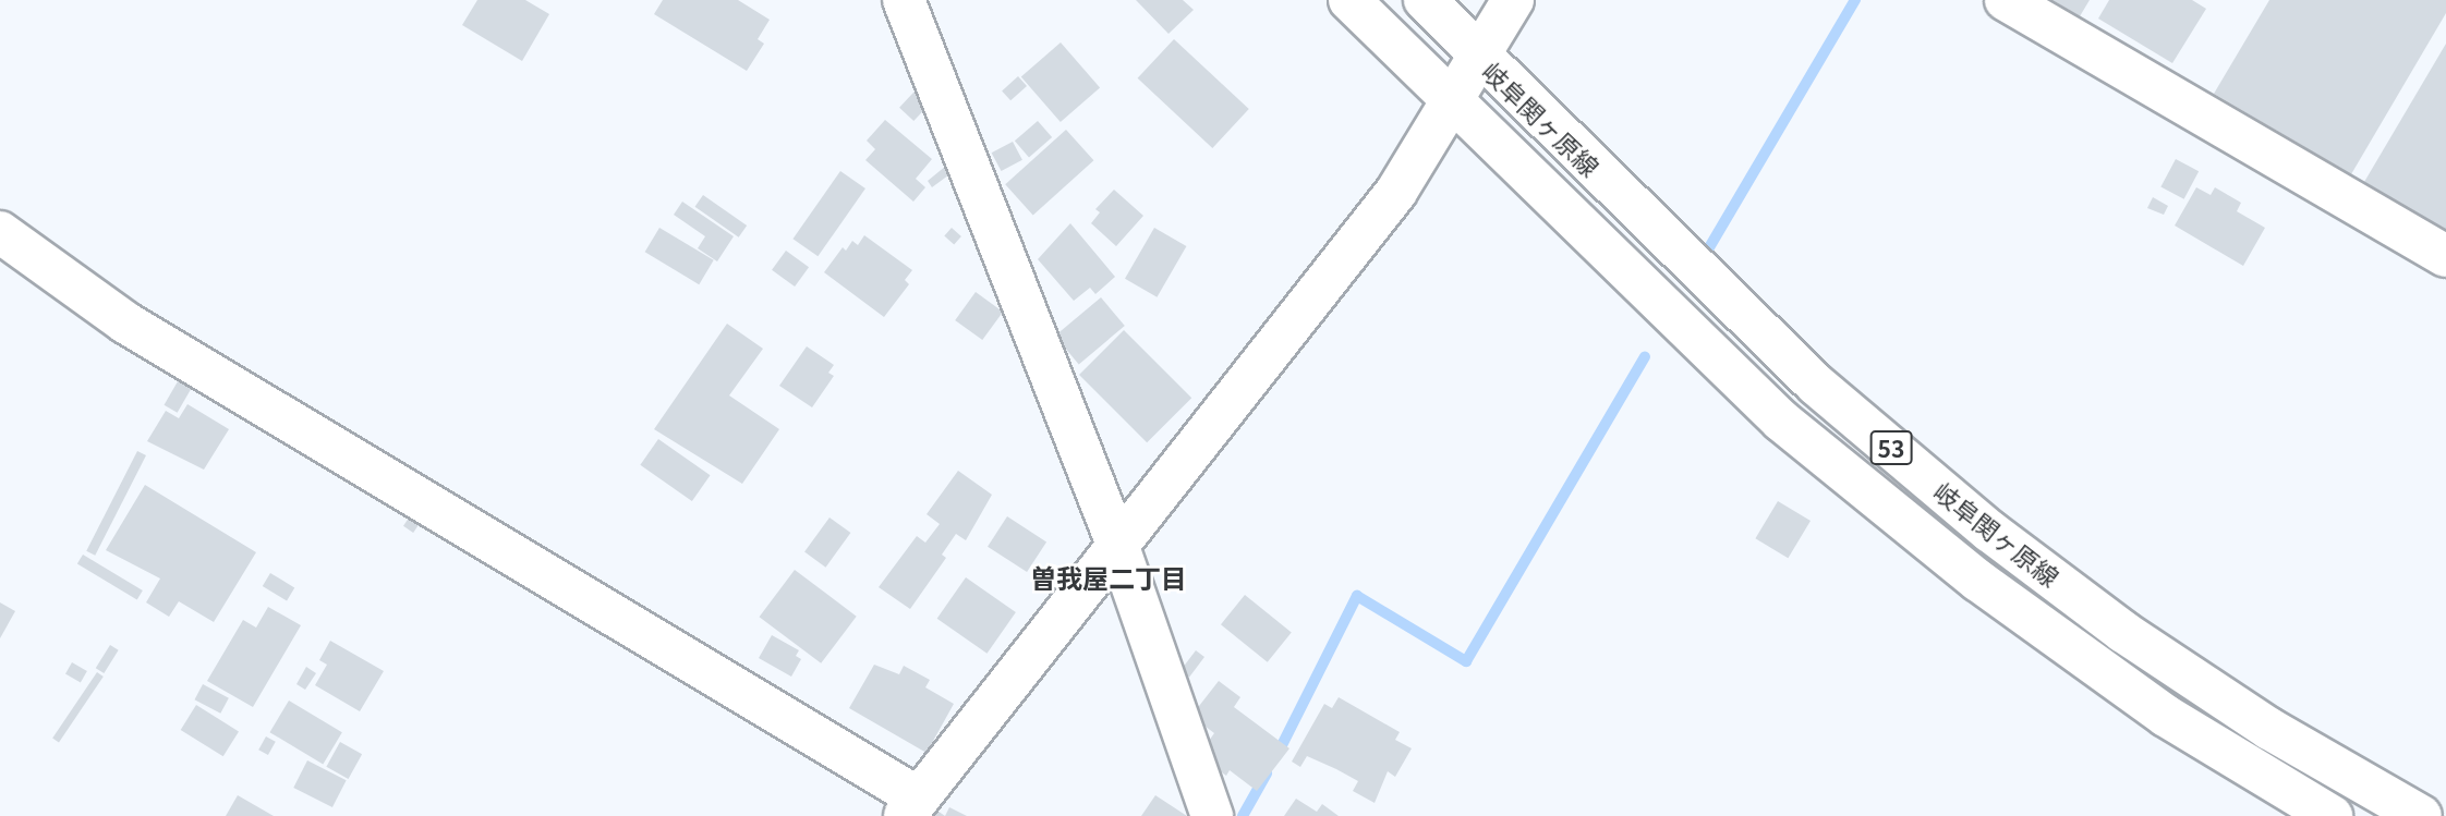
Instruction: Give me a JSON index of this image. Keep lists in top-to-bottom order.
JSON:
{
  "streets": {
    "street": ["岐阜関ヶ原線", "53"]
  },
  "districts": ["曽我屋二丁目"]
}
